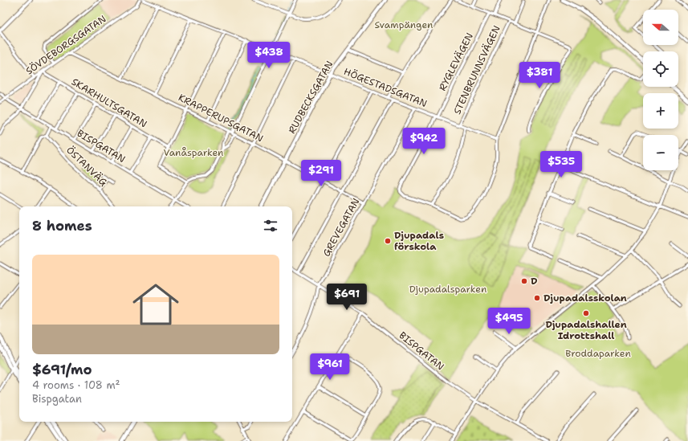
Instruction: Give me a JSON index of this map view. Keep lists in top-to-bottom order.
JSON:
{
  "streets": {
    "street": [
      "SÖVDEBORGSGATAN",
      "RYGLEVÄGEN",
      "STENBRUNNSVÄGEN",
      "HÖGESTADSGATAN",
      "RUDBECKSGATAN",
      "SKARHULTSGATAN",
      "KRAPPERUPSGATAN",
      "BISPGATAN",
      "ÖSTANVÄG",
      "GREVEGATAN"
    ]
  },
  "crossings": [
    ["SÖVDEBORGSGATAN", "SKARHULTSGATAN"],
    ["SÖVDEBORGSGATAN", "KRAPPERUPSGATAN"],
    ["SÖVDEBORGSGATAN", "BISPGATAN"],
    ["RYGLEVÄGEN", "HÖGESTADSGATAN"],
    ["STENBRUNNSVÄGEN", "HÖGESTADSGATAN"],
    ["HÖGESTADSGATAN", "RUDBECKSGATAN"],
    ["HÖGESTADSGATAN", "GREVEGATAN"],
    ["RUDBECKSGATAN", "KRAPPERUPSGATAN"],
    ["KRAPPERUPSGATAN", "GREVEGATAN"],
    ["BISPGATAN", "GREVEGATAN"]
  ],
  "parks": [
    "Svampängen",
    "Vanåsparken",
    "Djupadalsparken",
    "Broddaparken"
  ],
  "places": [
    "Djupadals förskola",
    "D",
    "Djupadalsskolan",
    "Djupadalshallen Idrottshall"
  ],
  "north": "left",
  "page": {
    "map_buttons": ["+", "−"],
    "price": [
      "$438",
      "$381",
      "$942",
      "$535",
      "$291",
      "$691",
      "$495",
      "$961"
    ],
    "heading": "8 homes",
    "list": [
      {
        "name": "$691/mo",
        "note": "4 rooms · 108 m² · Bispgatan"
      }
    ]
  }
}
